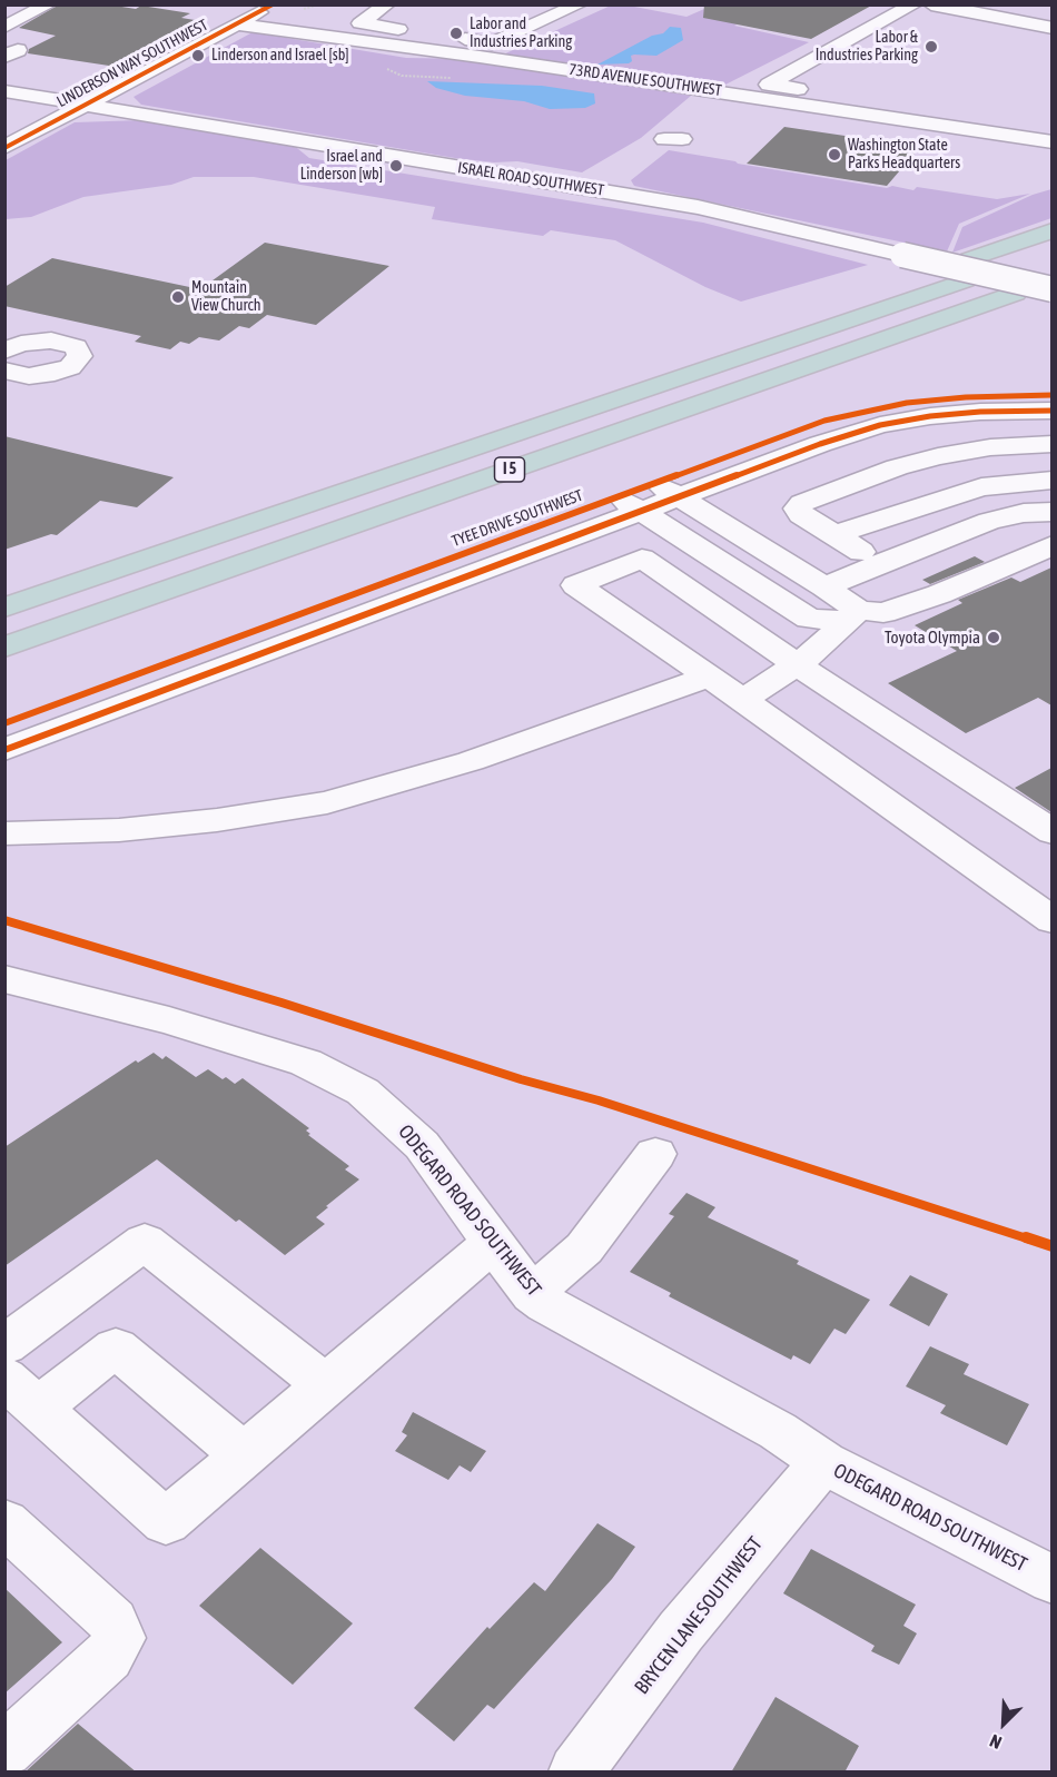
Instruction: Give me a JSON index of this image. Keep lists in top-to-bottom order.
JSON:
{
  "streets": {
    "highway": ["I 5"],
    "street": [
      "LINDERSON WAY SOUTHWEST",
      "73RD AVENUE SOUTHWEST",
      "ISRAEL ROAD SOUTHWEST",
      "TYEE DRIVE SOUTHWEST",
      "ODEGARD ROAD SOUTHWEST",
      "BRYCEN LANE SOUTHWEST"
    ]
  },
  "crossings": [
    ["LINDERSON WAY SOUTHWEST", "73RD AVENUE SOUTHWEST"],
    ["LINDERSON WAY SOUTHWEST", "ISRAEL ROAD SOUTHWEST"],
    ["ODEGARD ROAD SOUTHWEST", "BRYCEN LANE SOUTHWEST"]
  ],
  "places": [
    "Labor and Industries Parking",
    "Labor & Industries Parking",
    "Linderson and Israel [sb]",
    "Washington State Parks Headquarters",
    "Israel and Linderson [wb]",
    "Mountain View Church",
    "Toyota Olympia"
  ],
  "north": "bottom left"
}
